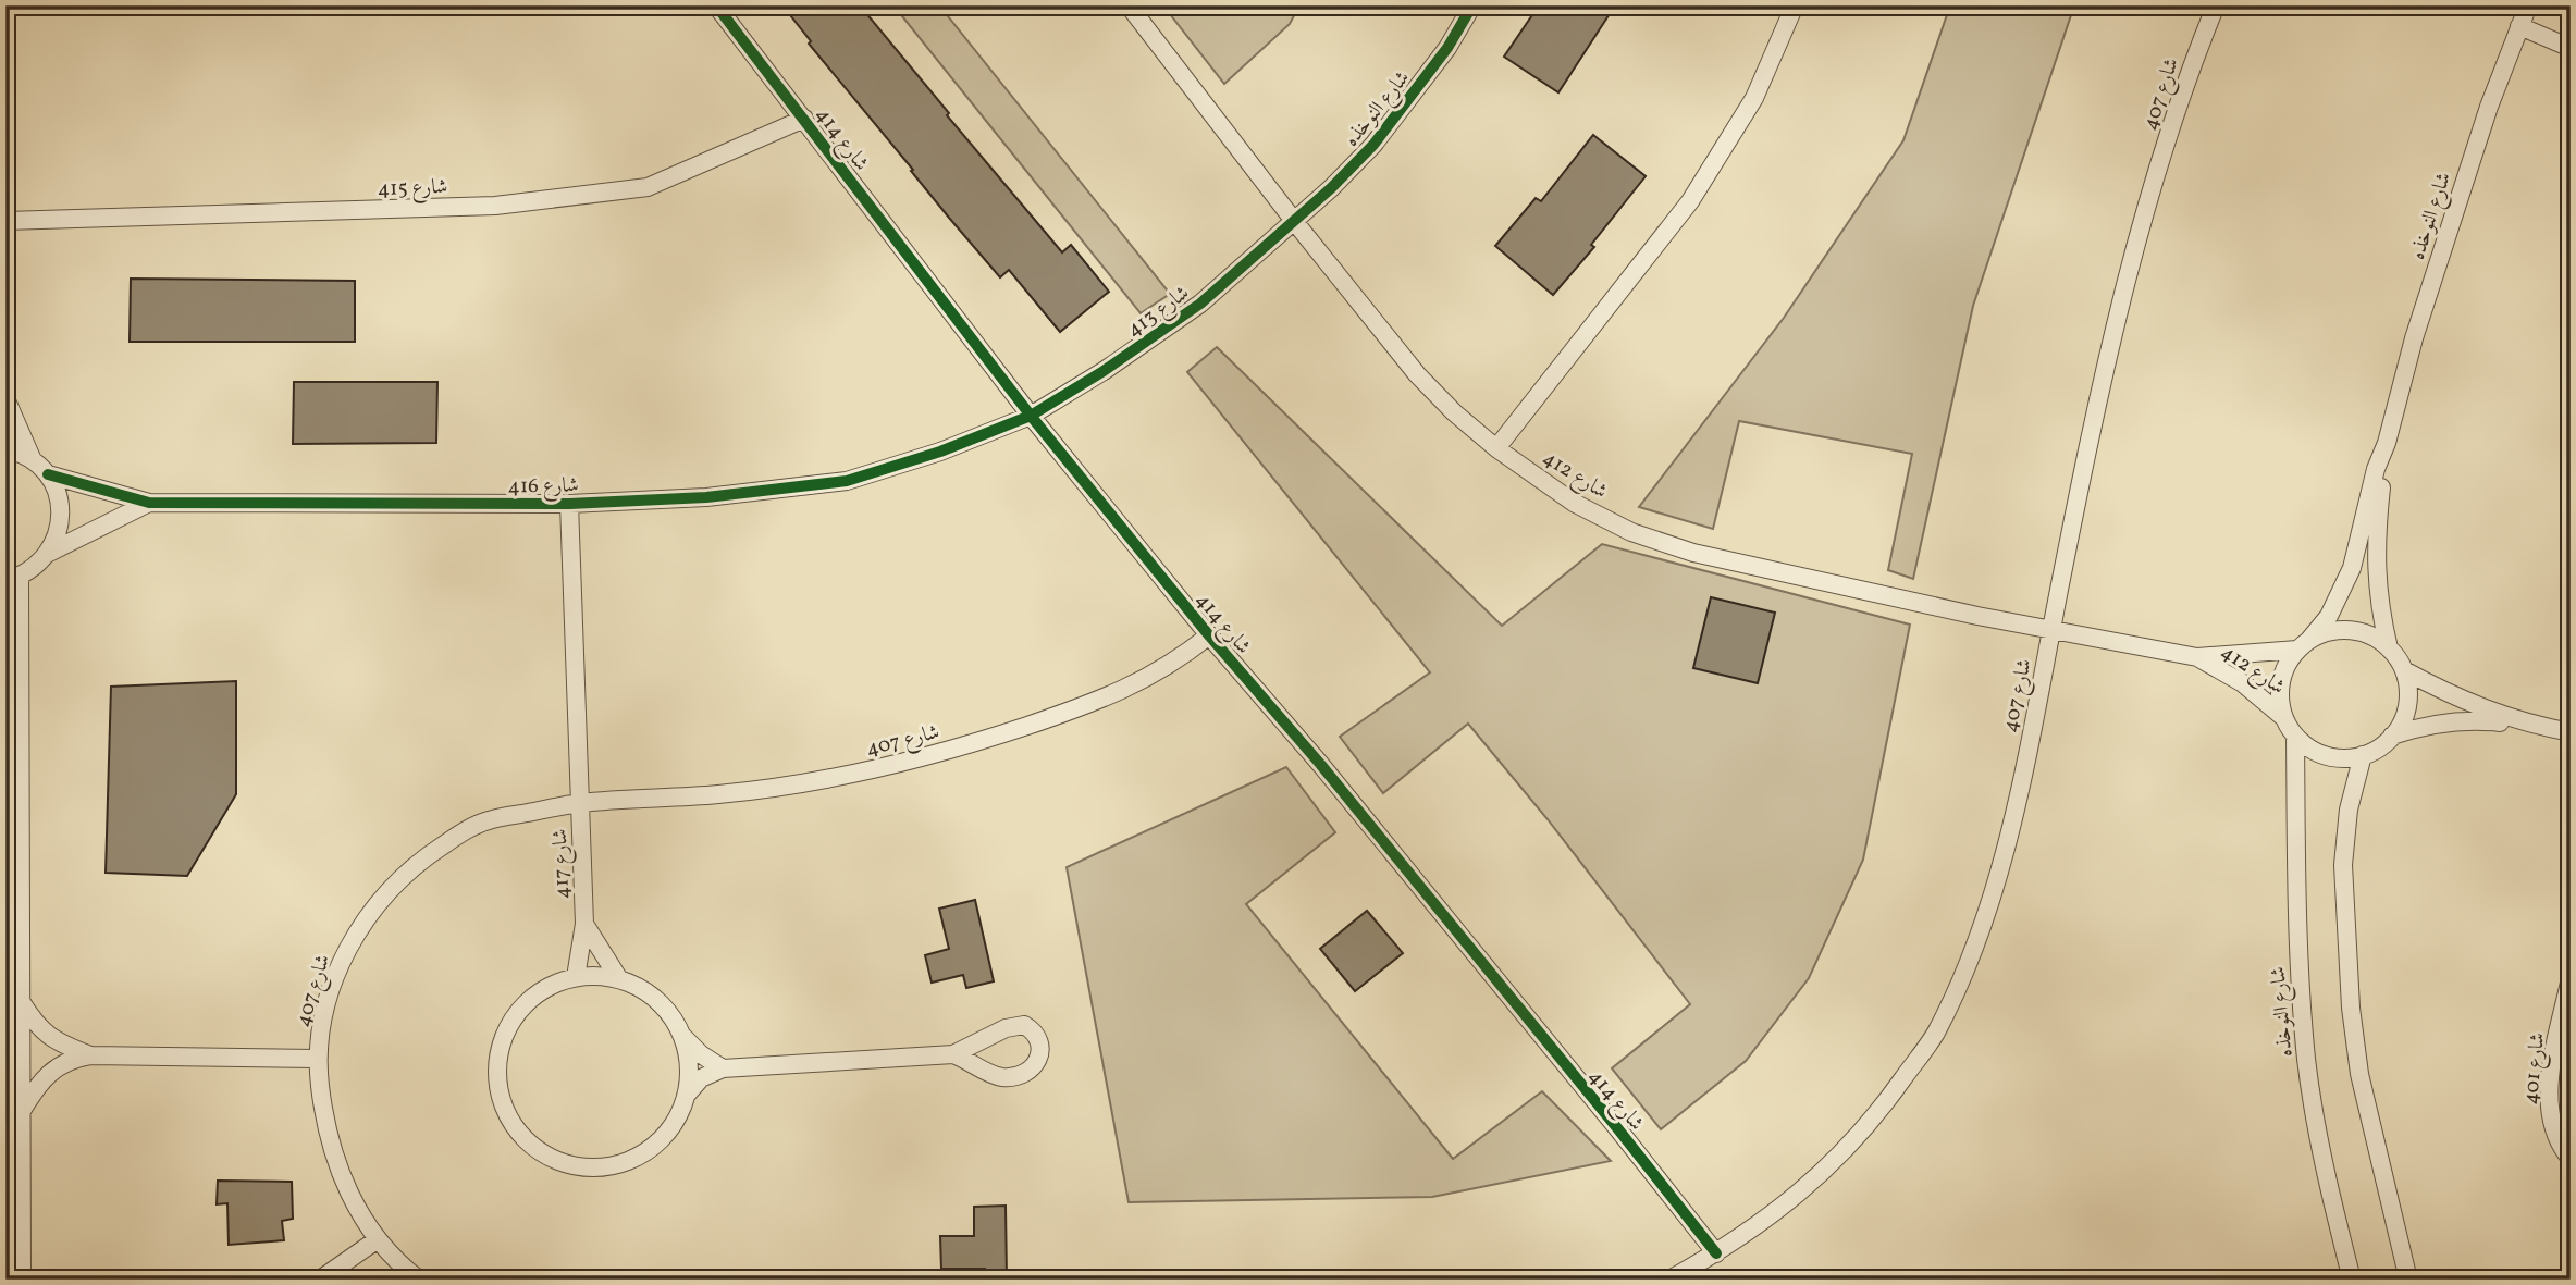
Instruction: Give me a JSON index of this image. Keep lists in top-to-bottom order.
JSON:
{
  "streets": {
    "street": [
      "شارع 407",
      "شارع النوخذه",
      "شارع 414",
      "شارع 415",
      "شارع 413",
      "شارع 412",
      "شارع 416",
      "شارع 417",
      "شارع 401"
    ]
  },
  "crossings": [
    ["شارع 407", "شارع 414"],
    ["شارع 407", "شارع 412"],
    ["شارع 407", "شارع 417"],
    ["شارع النوخذه", "شارع 413"],
    ["شارع النوخذه", "شارع 412"],
    ["شارع 414", "شارع 415"],
    ["شارع 414", "شارع 413"],
    ["شارع 414", "شارع 416"],
    ["شارع 413", "شارع 412"],
    ["شارع 413", "شارع 416"]
  ]
}
